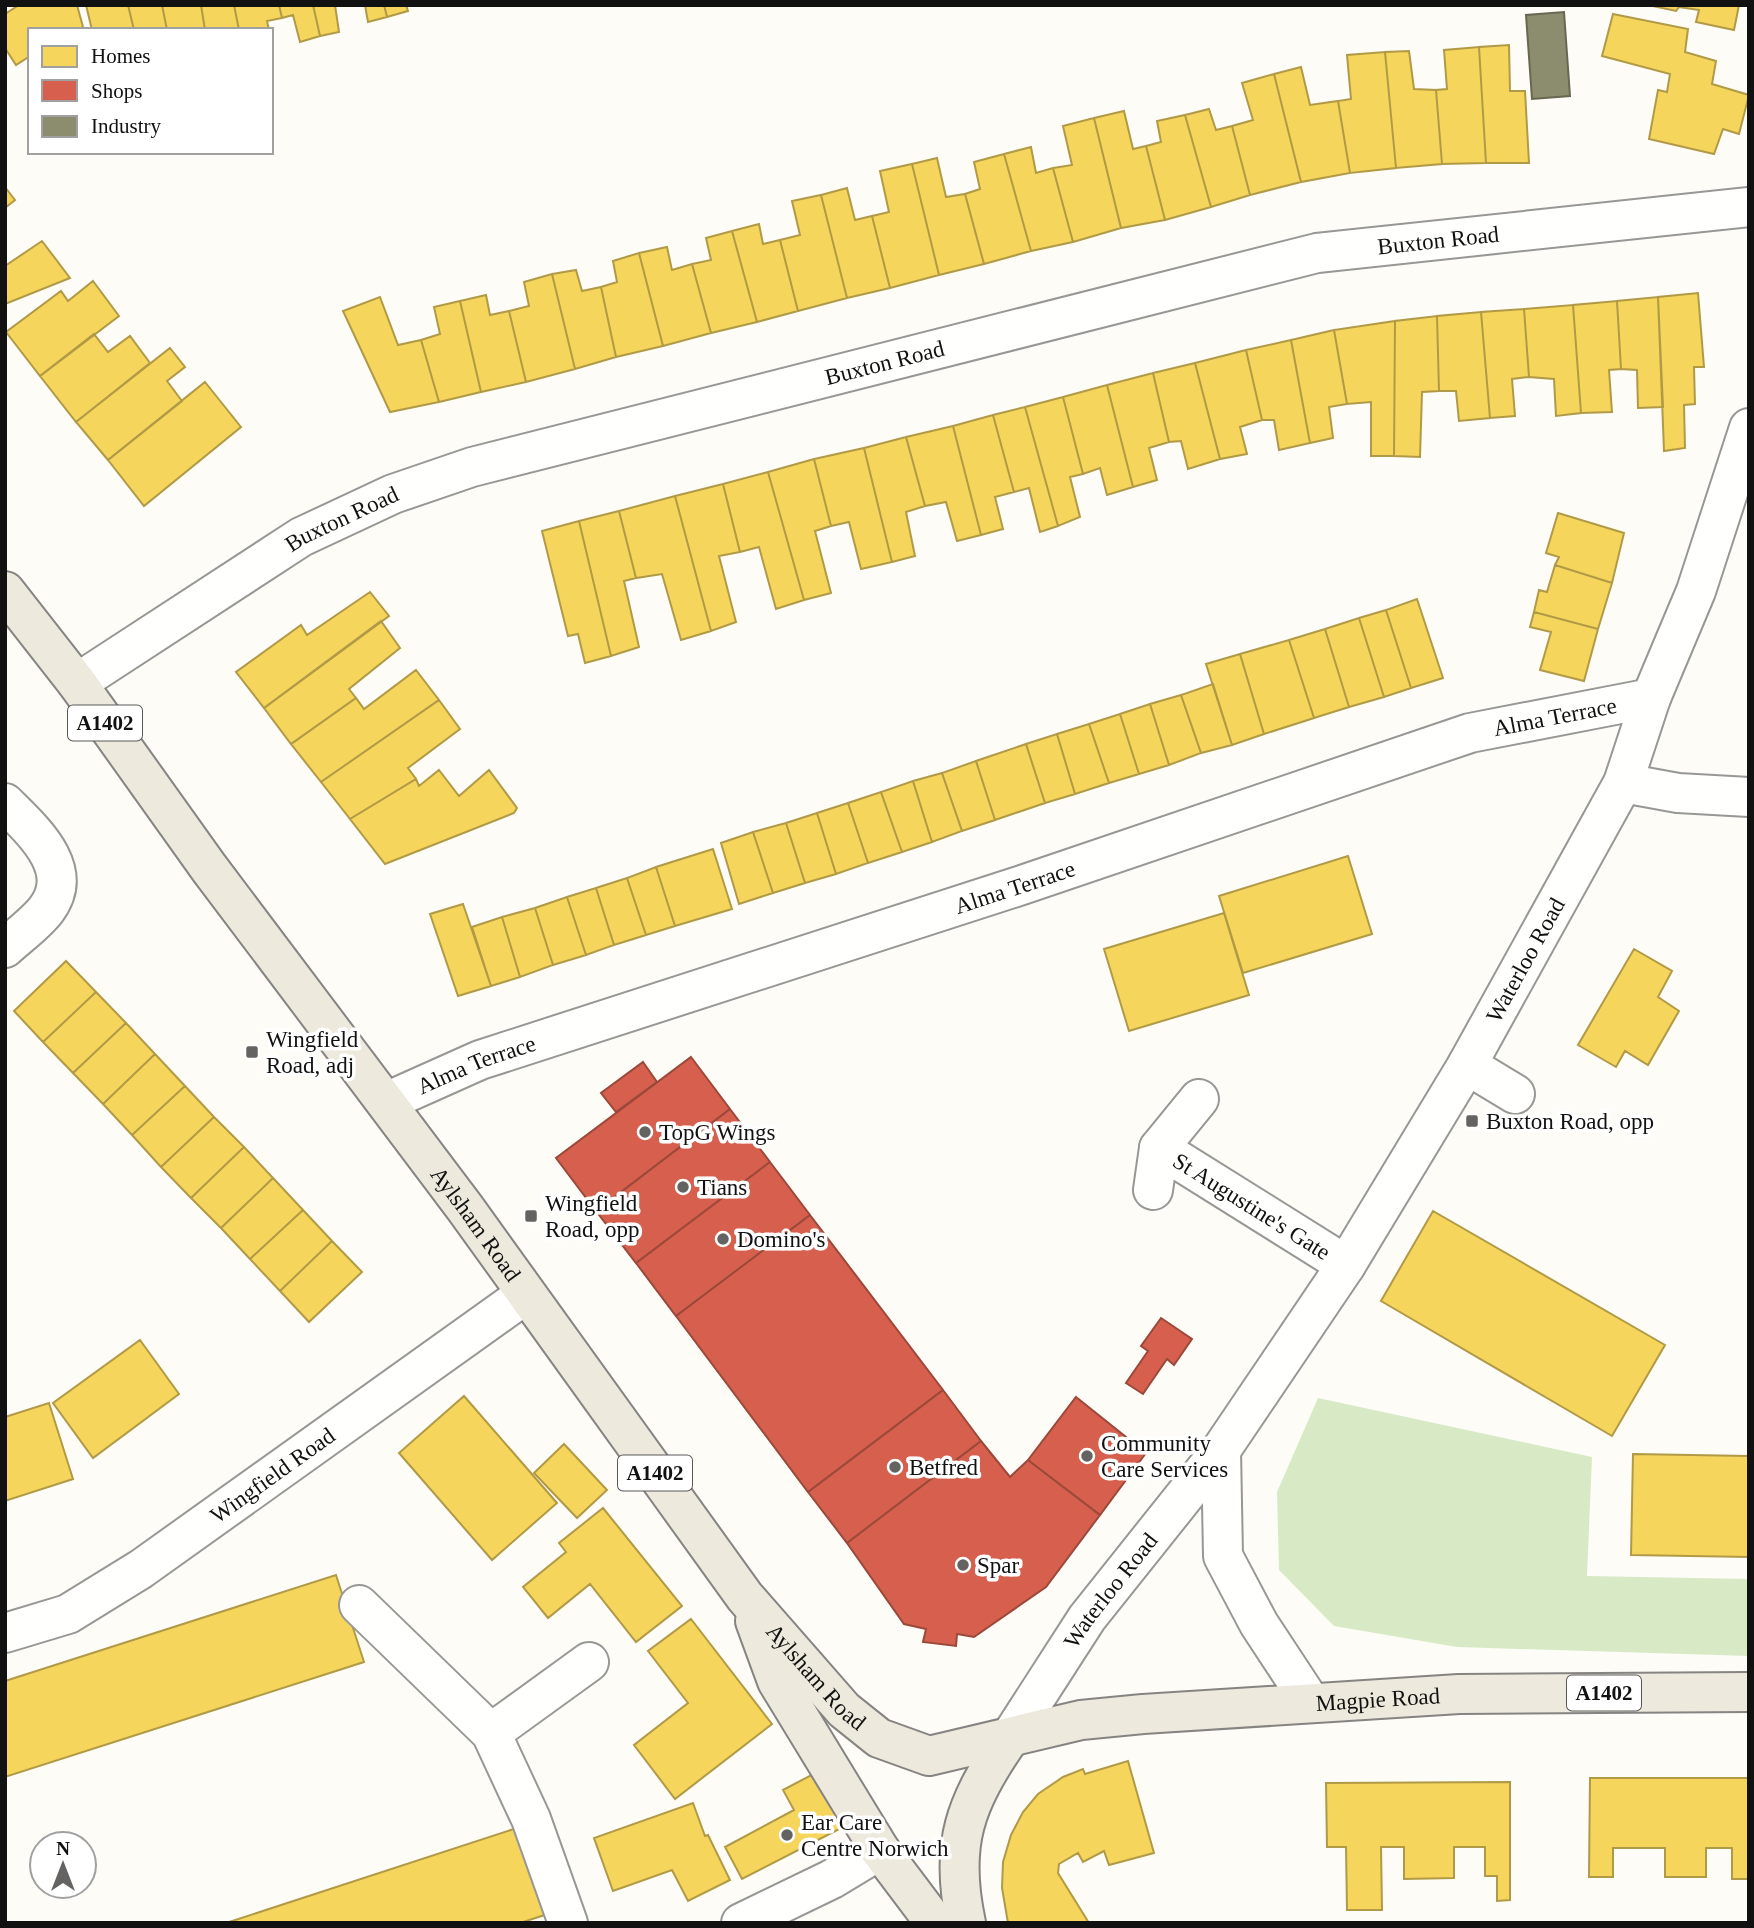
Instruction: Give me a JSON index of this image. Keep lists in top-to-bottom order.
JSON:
{
  "streets": {
    "main road": ["A1402", "Aylsham Road", "Magpie Road"],
    "street": [
      "Buxton Road",
      "Alma Terrace",
      "Waterloo Road",
      "St Augustine's Gate",
      "Wingfield Road"
    ]
  },
  "crossings": [
    ["Buxton Road", "Aylsham Road"],
    ["Alma Terrace", "Waterloo Road"],
    ["Alma Terrace", "Aylsham Road"],
    ["A1402", "Aylsham Road"],
    ["Waterloo Road", "St Augustine's Gate"],
    ["Waterloo Road", "Aylsham Road"],
    ["Waterloo Road", "Magpie Road"],
    ["Aylsham Road", "Wingfield Road"],
    ["Aylsham Road", "Magpie Road"]
  ],
  "places": {
    "transit": ["Wingfield Road, adj", "Buxton Road, opp", "Wingfield Road, opp"],
    "other": [
      "TopG Wings",
      "Tians",
      "Domino's",
      "Community Care Services",
      "Betfred",
      "Spar",
      "Ear Care Centre Norwich"
    ]
  },
  "legend": ["Homes", "Shops", "Industry"],
  "north": "top"
}
